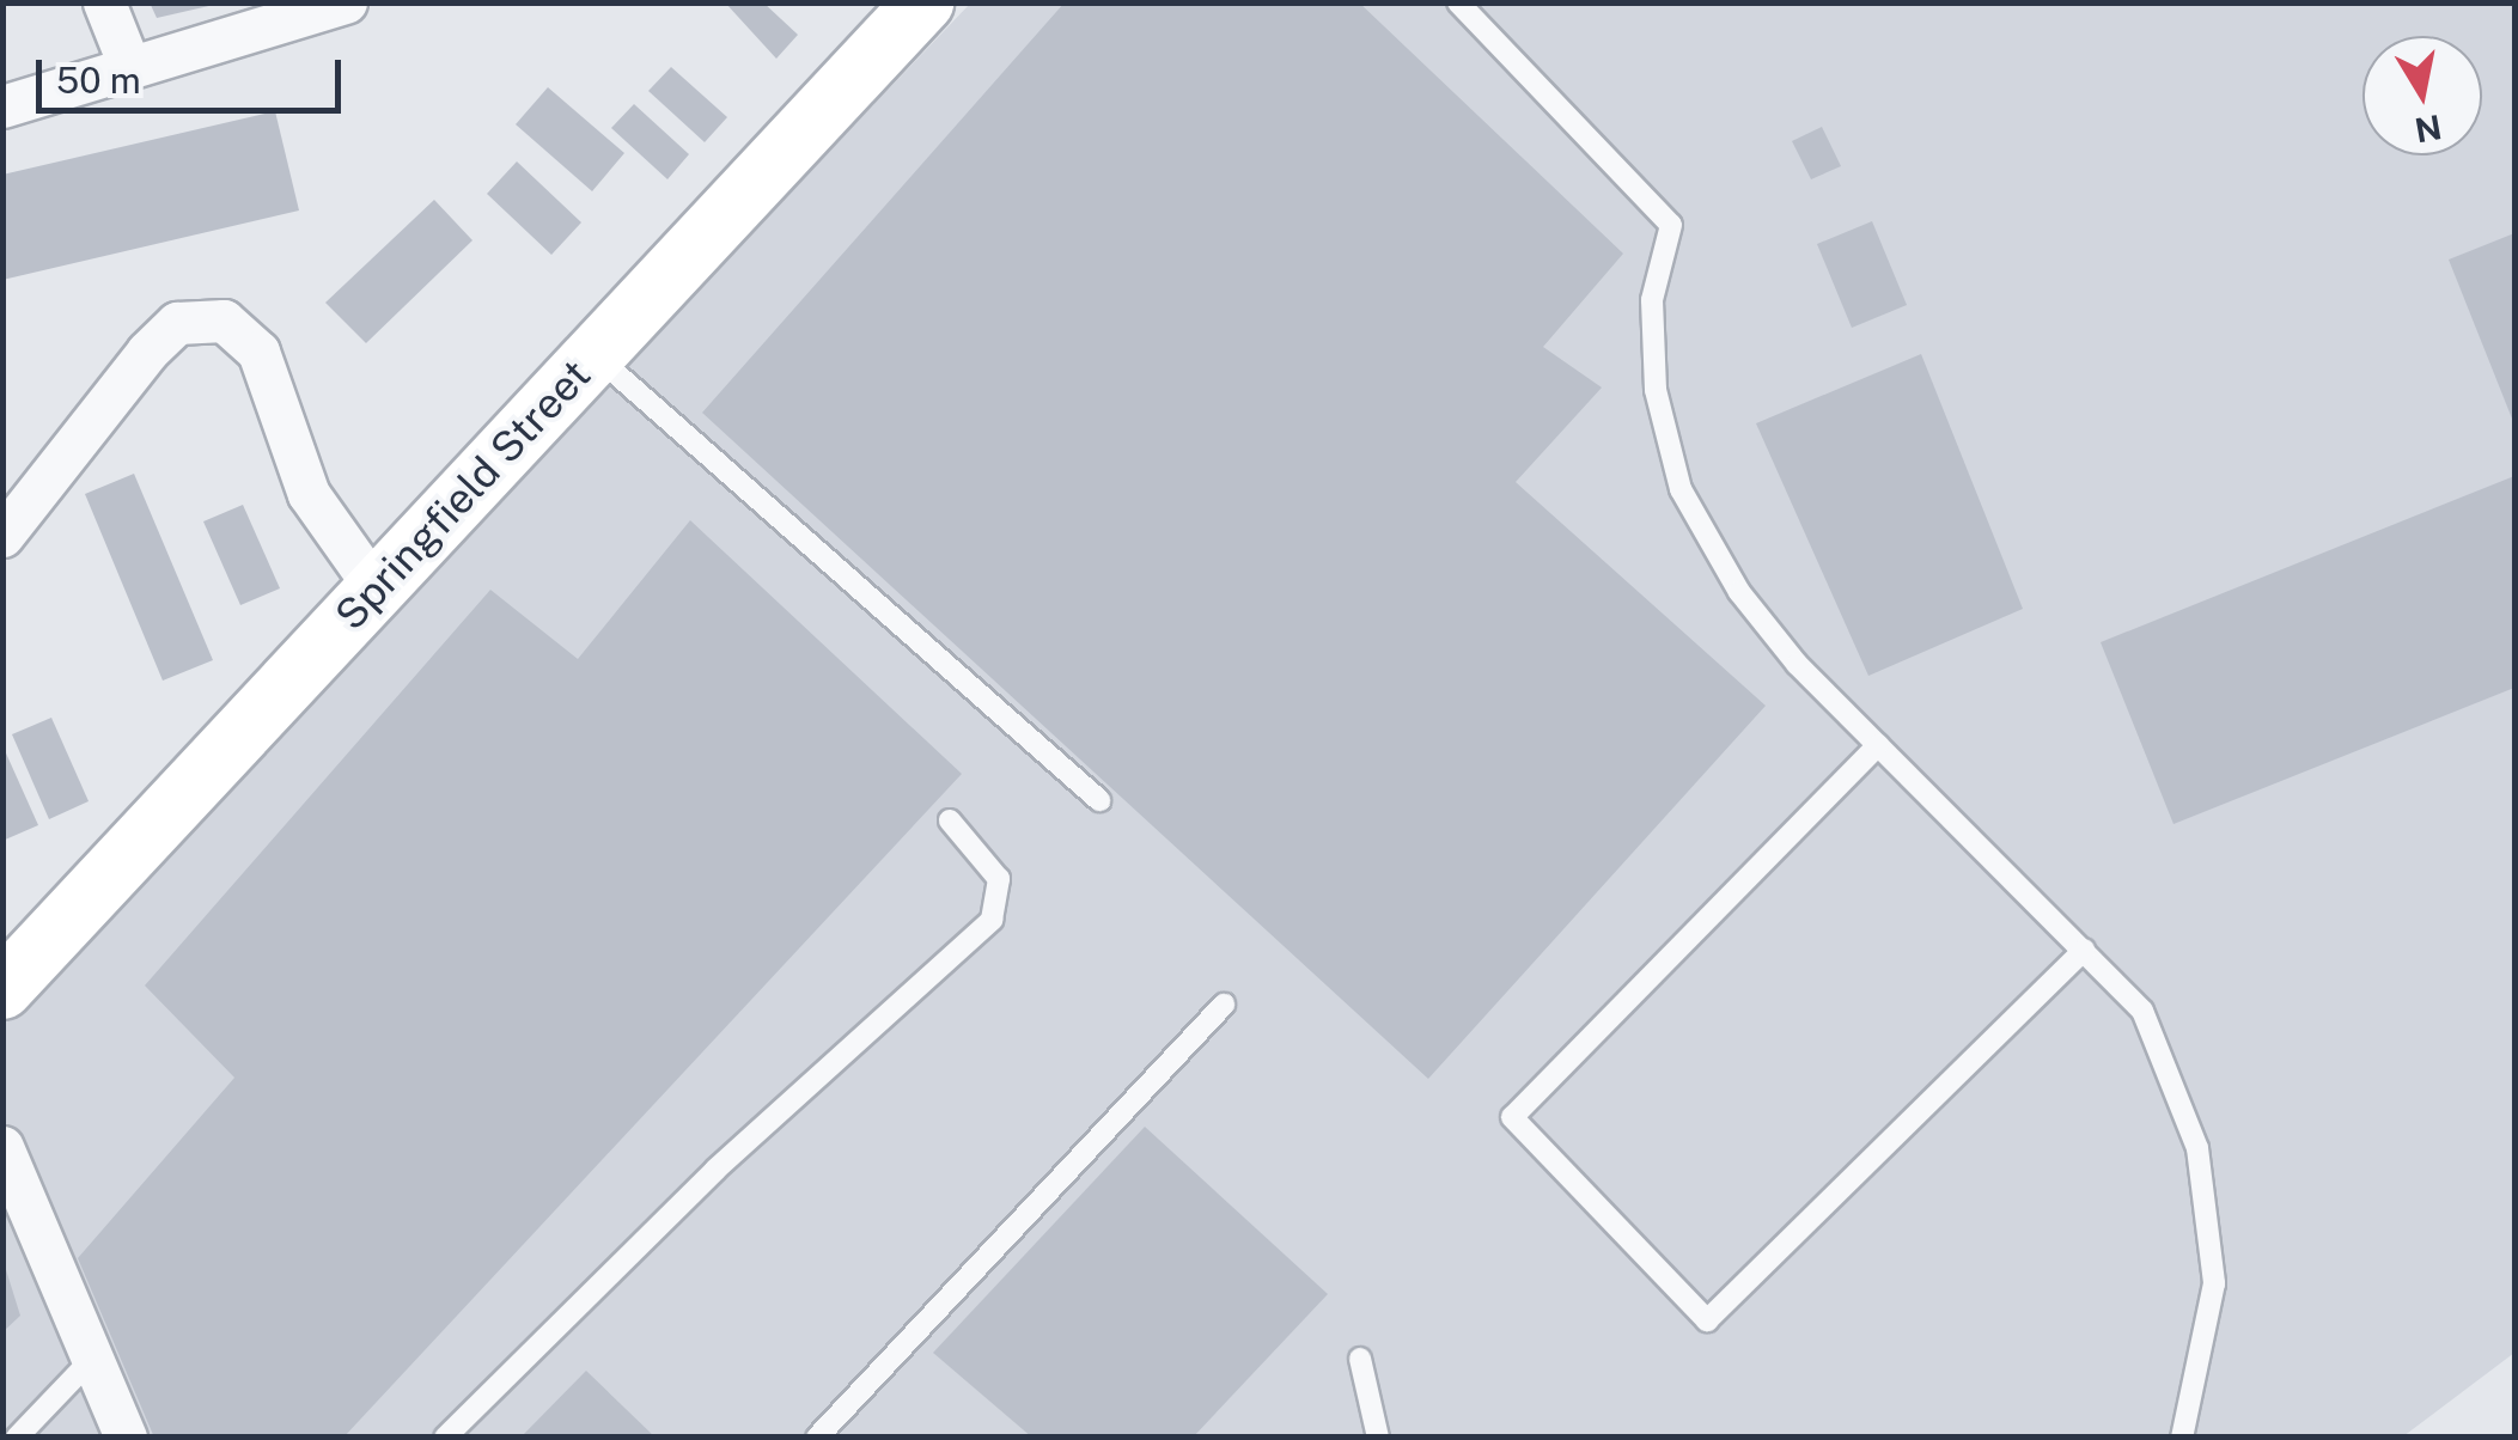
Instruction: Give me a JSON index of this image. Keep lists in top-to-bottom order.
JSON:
{
  "streets": {
    "main road": ["Springfield Street"]
  },
  "scale_bar": "50 m",
  "north": "bottom"
}
